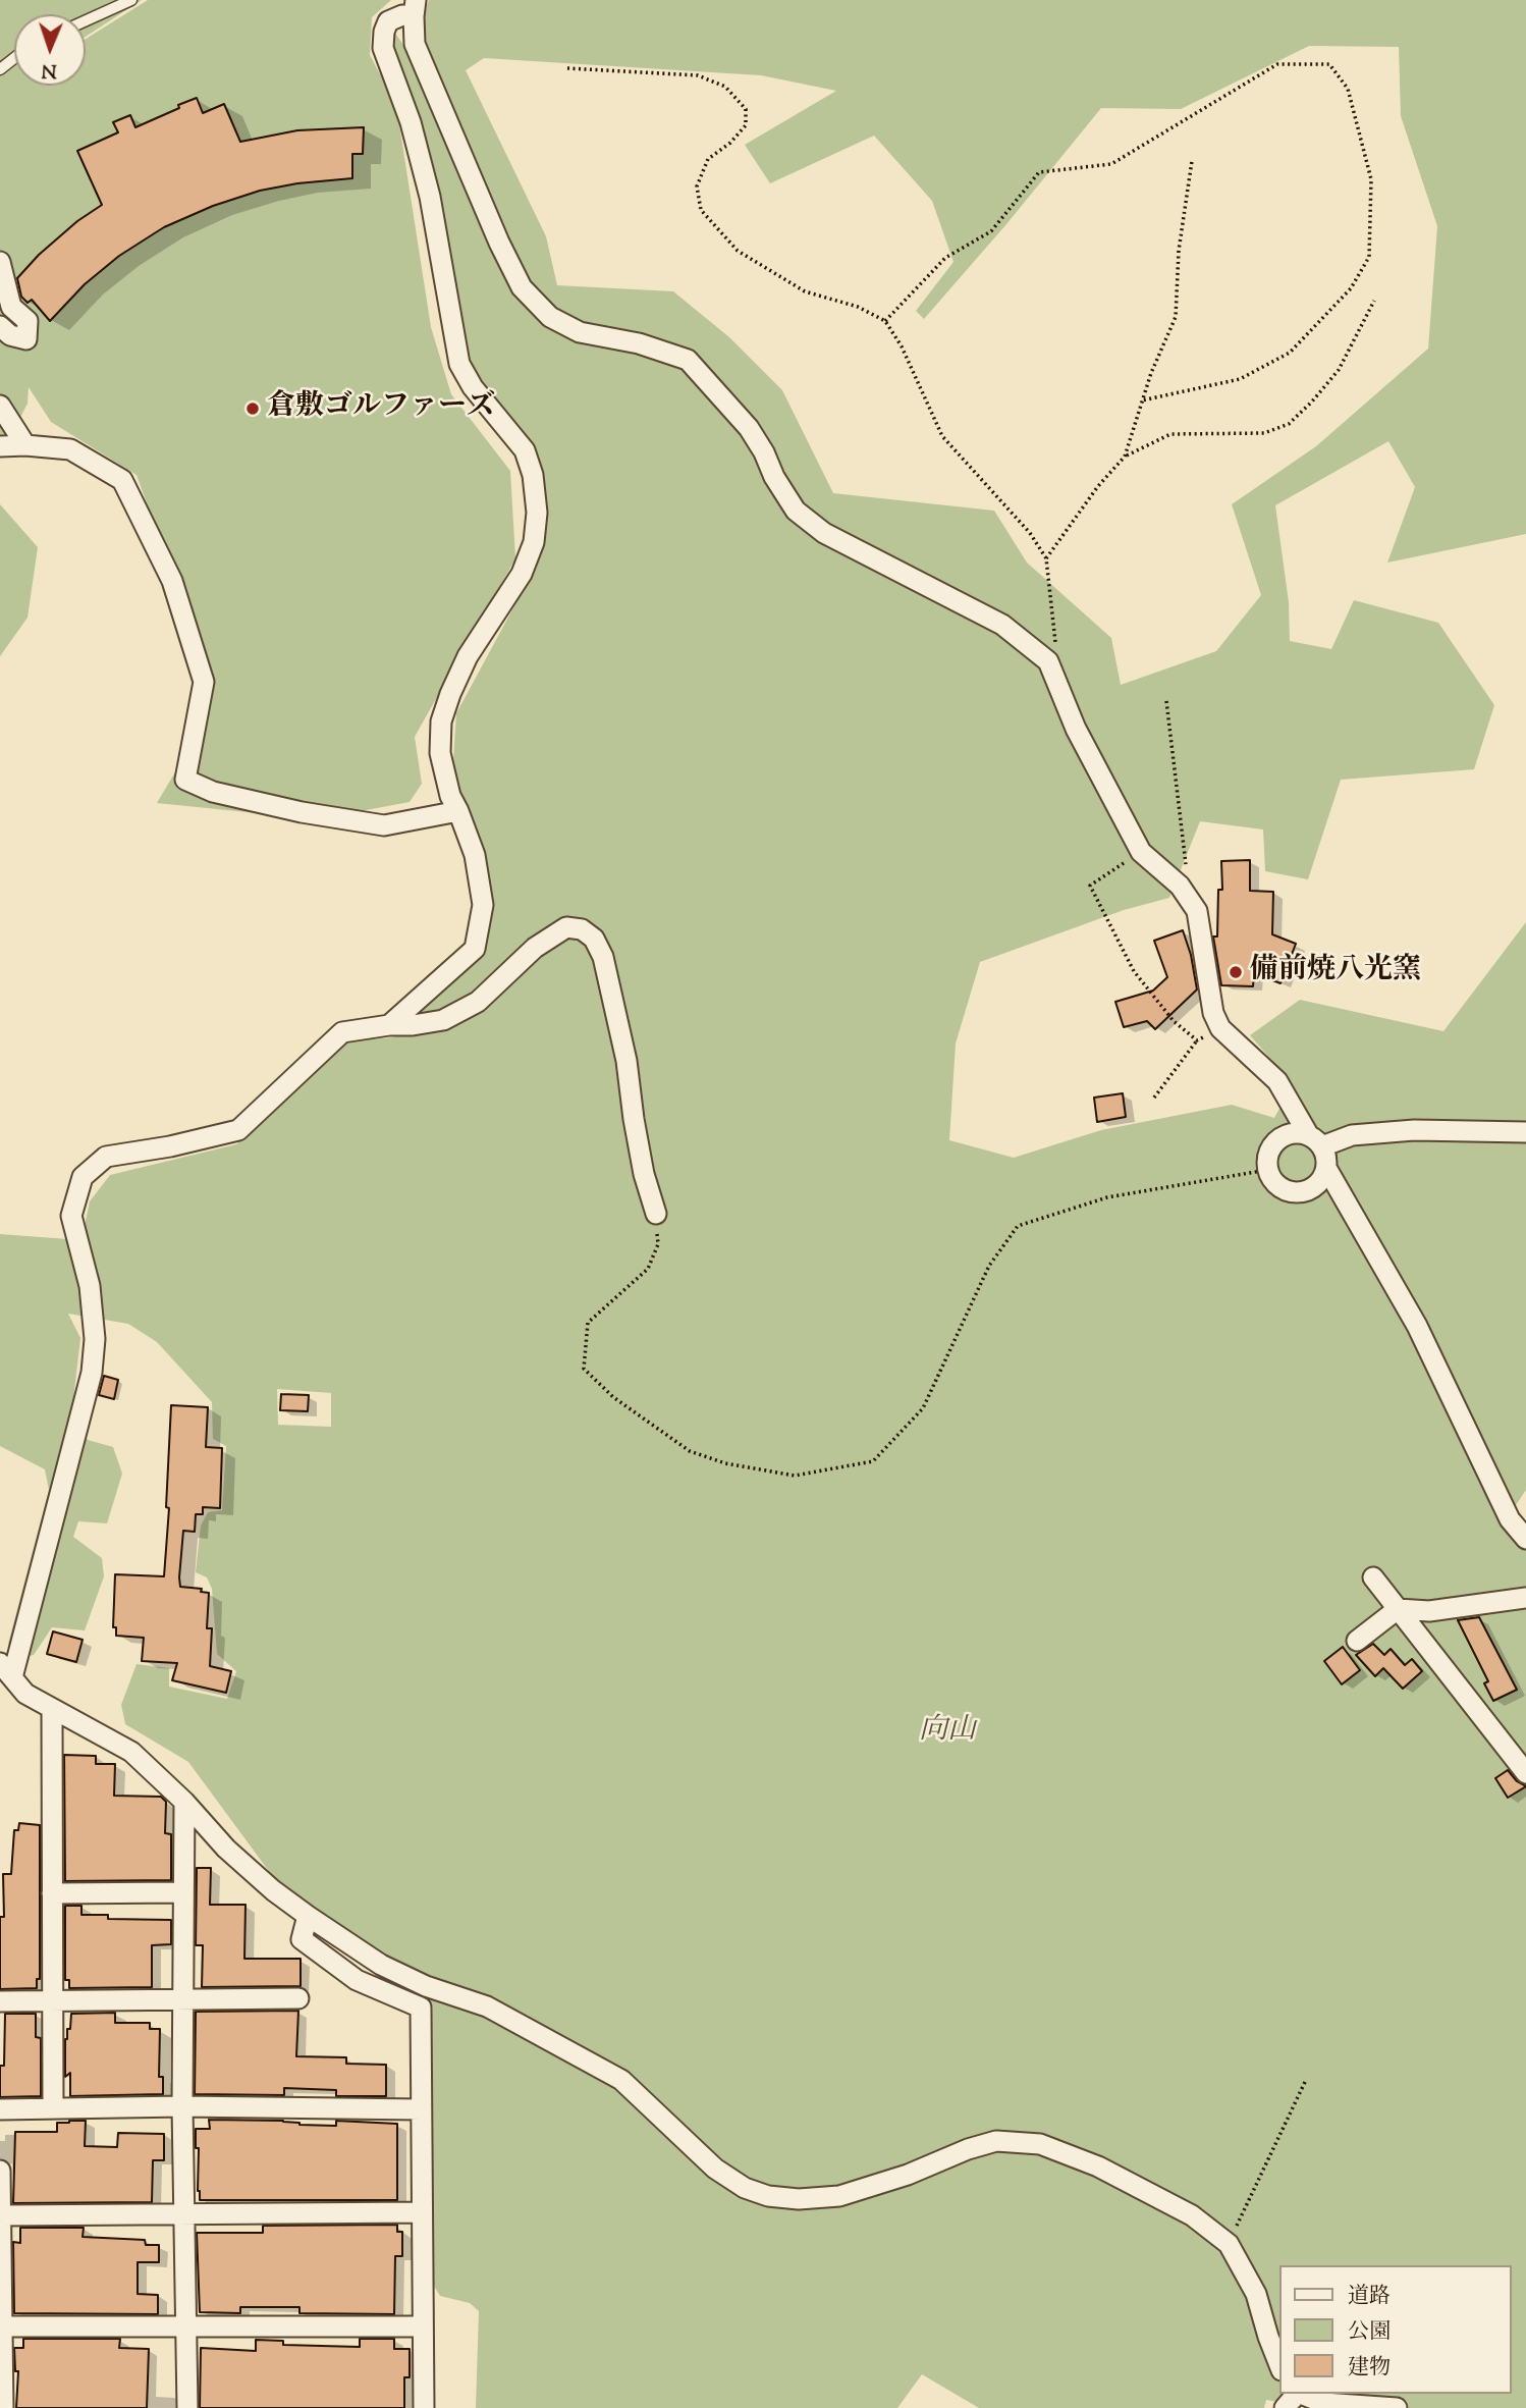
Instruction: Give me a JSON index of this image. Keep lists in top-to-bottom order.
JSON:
{
  "parks": ["向山"],
  "places": ["倉敷ゴルファーズ", "備前焼八光窯"],
  "legend": ["道路", "公園", "建物"],
  "north": "bottom"
}
